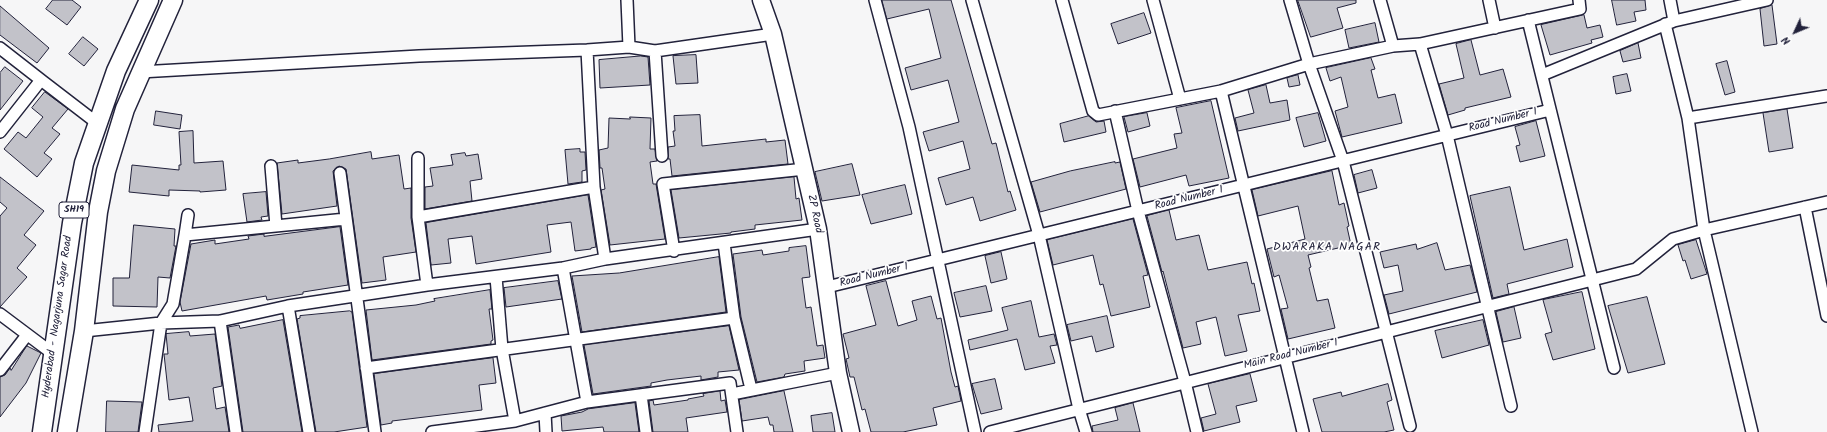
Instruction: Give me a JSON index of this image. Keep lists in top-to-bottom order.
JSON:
{
  "streets": {
    "main road": ["SH19", "Hyderabad - Nagarjuna Sagar Road"],
    "street": ["Road Number 1", "ZP Road", "Main Road Number 1"]
  },
  "crossings": [
    ["Road Number 1", "ZP Road"]
  ],
  "districts": ["DWARAKA NAGAR"],
  "north": "bottom left"
}
